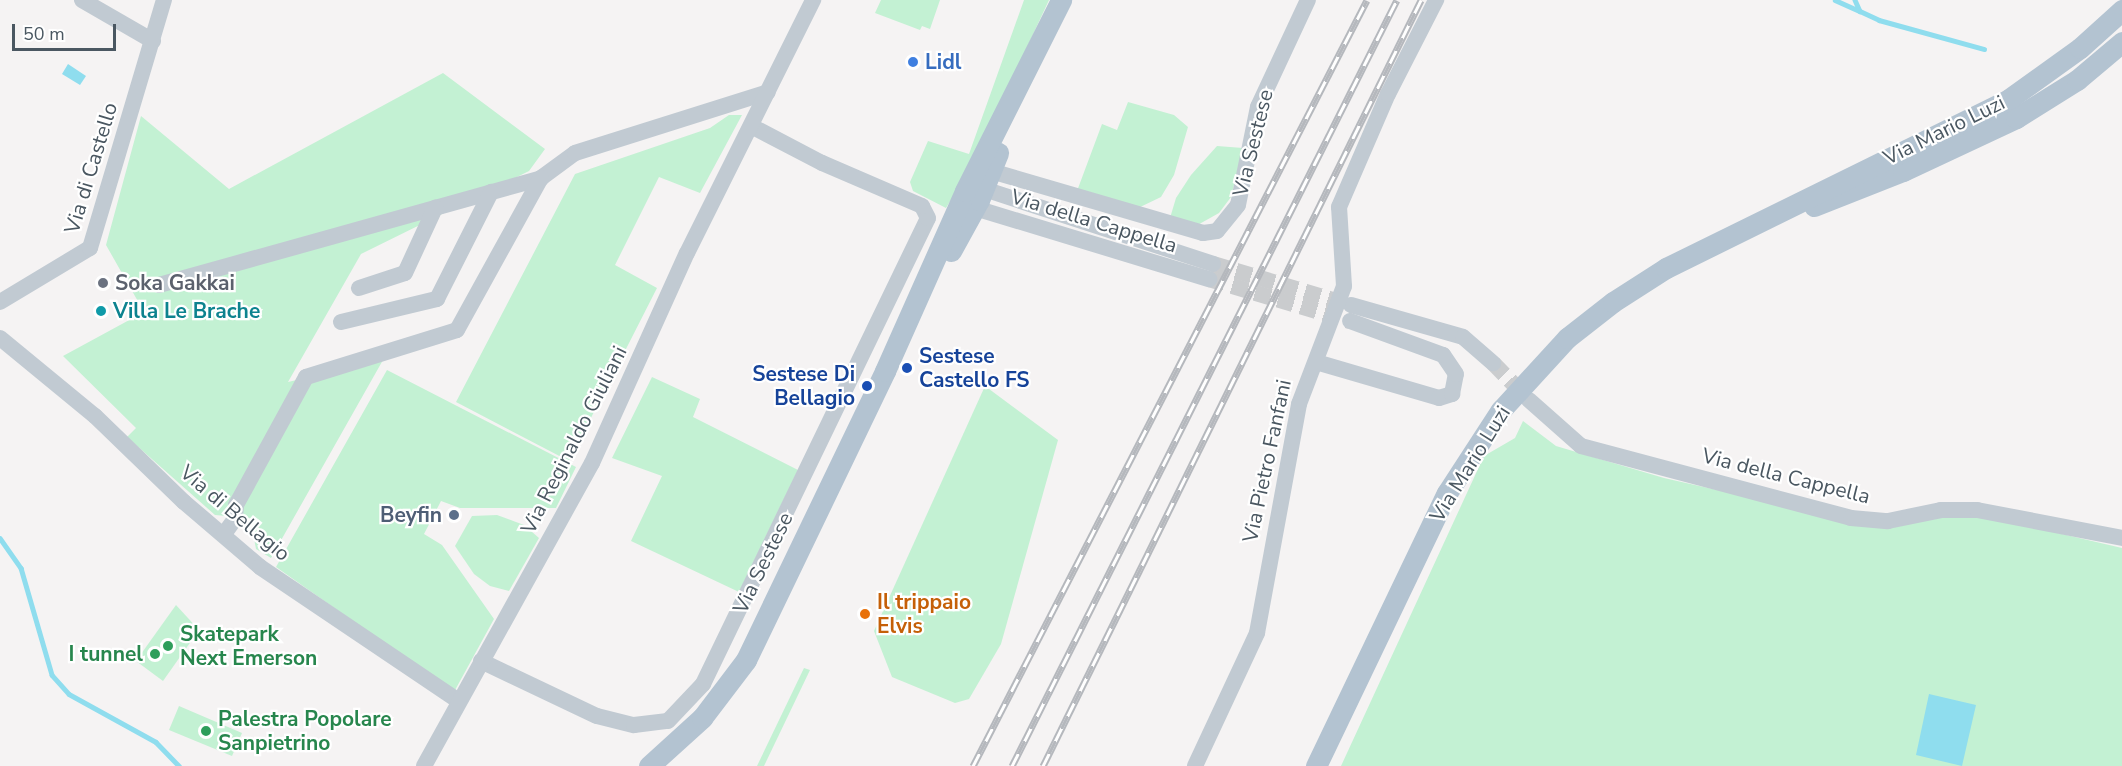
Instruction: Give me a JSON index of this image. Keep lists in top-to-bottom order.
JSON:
{
  "streets": {
    "main road": ["Via Mario Luzi", "Via Sestese"],
    "street": [
      "Via di Castello",
      "Via della Cappella",
      "Via Reginaldo Giuliani",
      "Via Pietro Fanfani",
      "Via di Bellagio"
    ]
  },
  "crossings": [
    ["Via Sestese", "Via della Cappella"],
    ["Via Sestese", "Via Reginaldo Giuliani"],
    ["Via Reginaldo Giuliani", "Via di Bellagio"]
  ],
  "places": [
    "Lidl",
    "Soka Gakkai",
    "Villa Le Brache",
    "Sestese Castello FS",
    "Sestese Di Bellagio",
    "Beyfin",
    "Il trippaio Elvis",
    "Skatepark Next Emerson",
    "I tunnel",
    "Palestra Popolare Sanpietrino"
  ],
  "scale_bar": "50 m"
}
